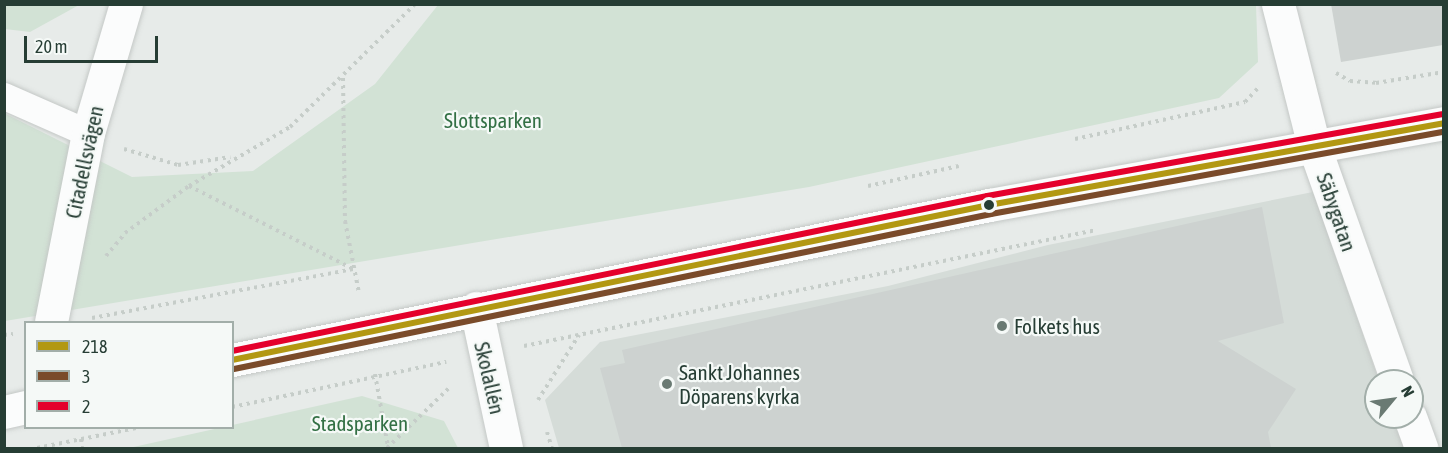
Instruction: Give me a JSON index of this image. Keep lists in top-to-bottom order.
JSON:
{
  "streets": {
    "street": ["Citadellsvägen", "Säbygatan", "Skolallén"]
  },
  "parks": ["Slottsparken", "Stadsparken"],
  "places": ["Folkets hus", "Sankt Johannes Döparens kyrka"],
  "lines": ["transit line 2", "transit line 218", "transit line 3"],
  "legend": ["218", "3", "2"],
  "scale_bar": "20 m",
  "north": "top right"
}
